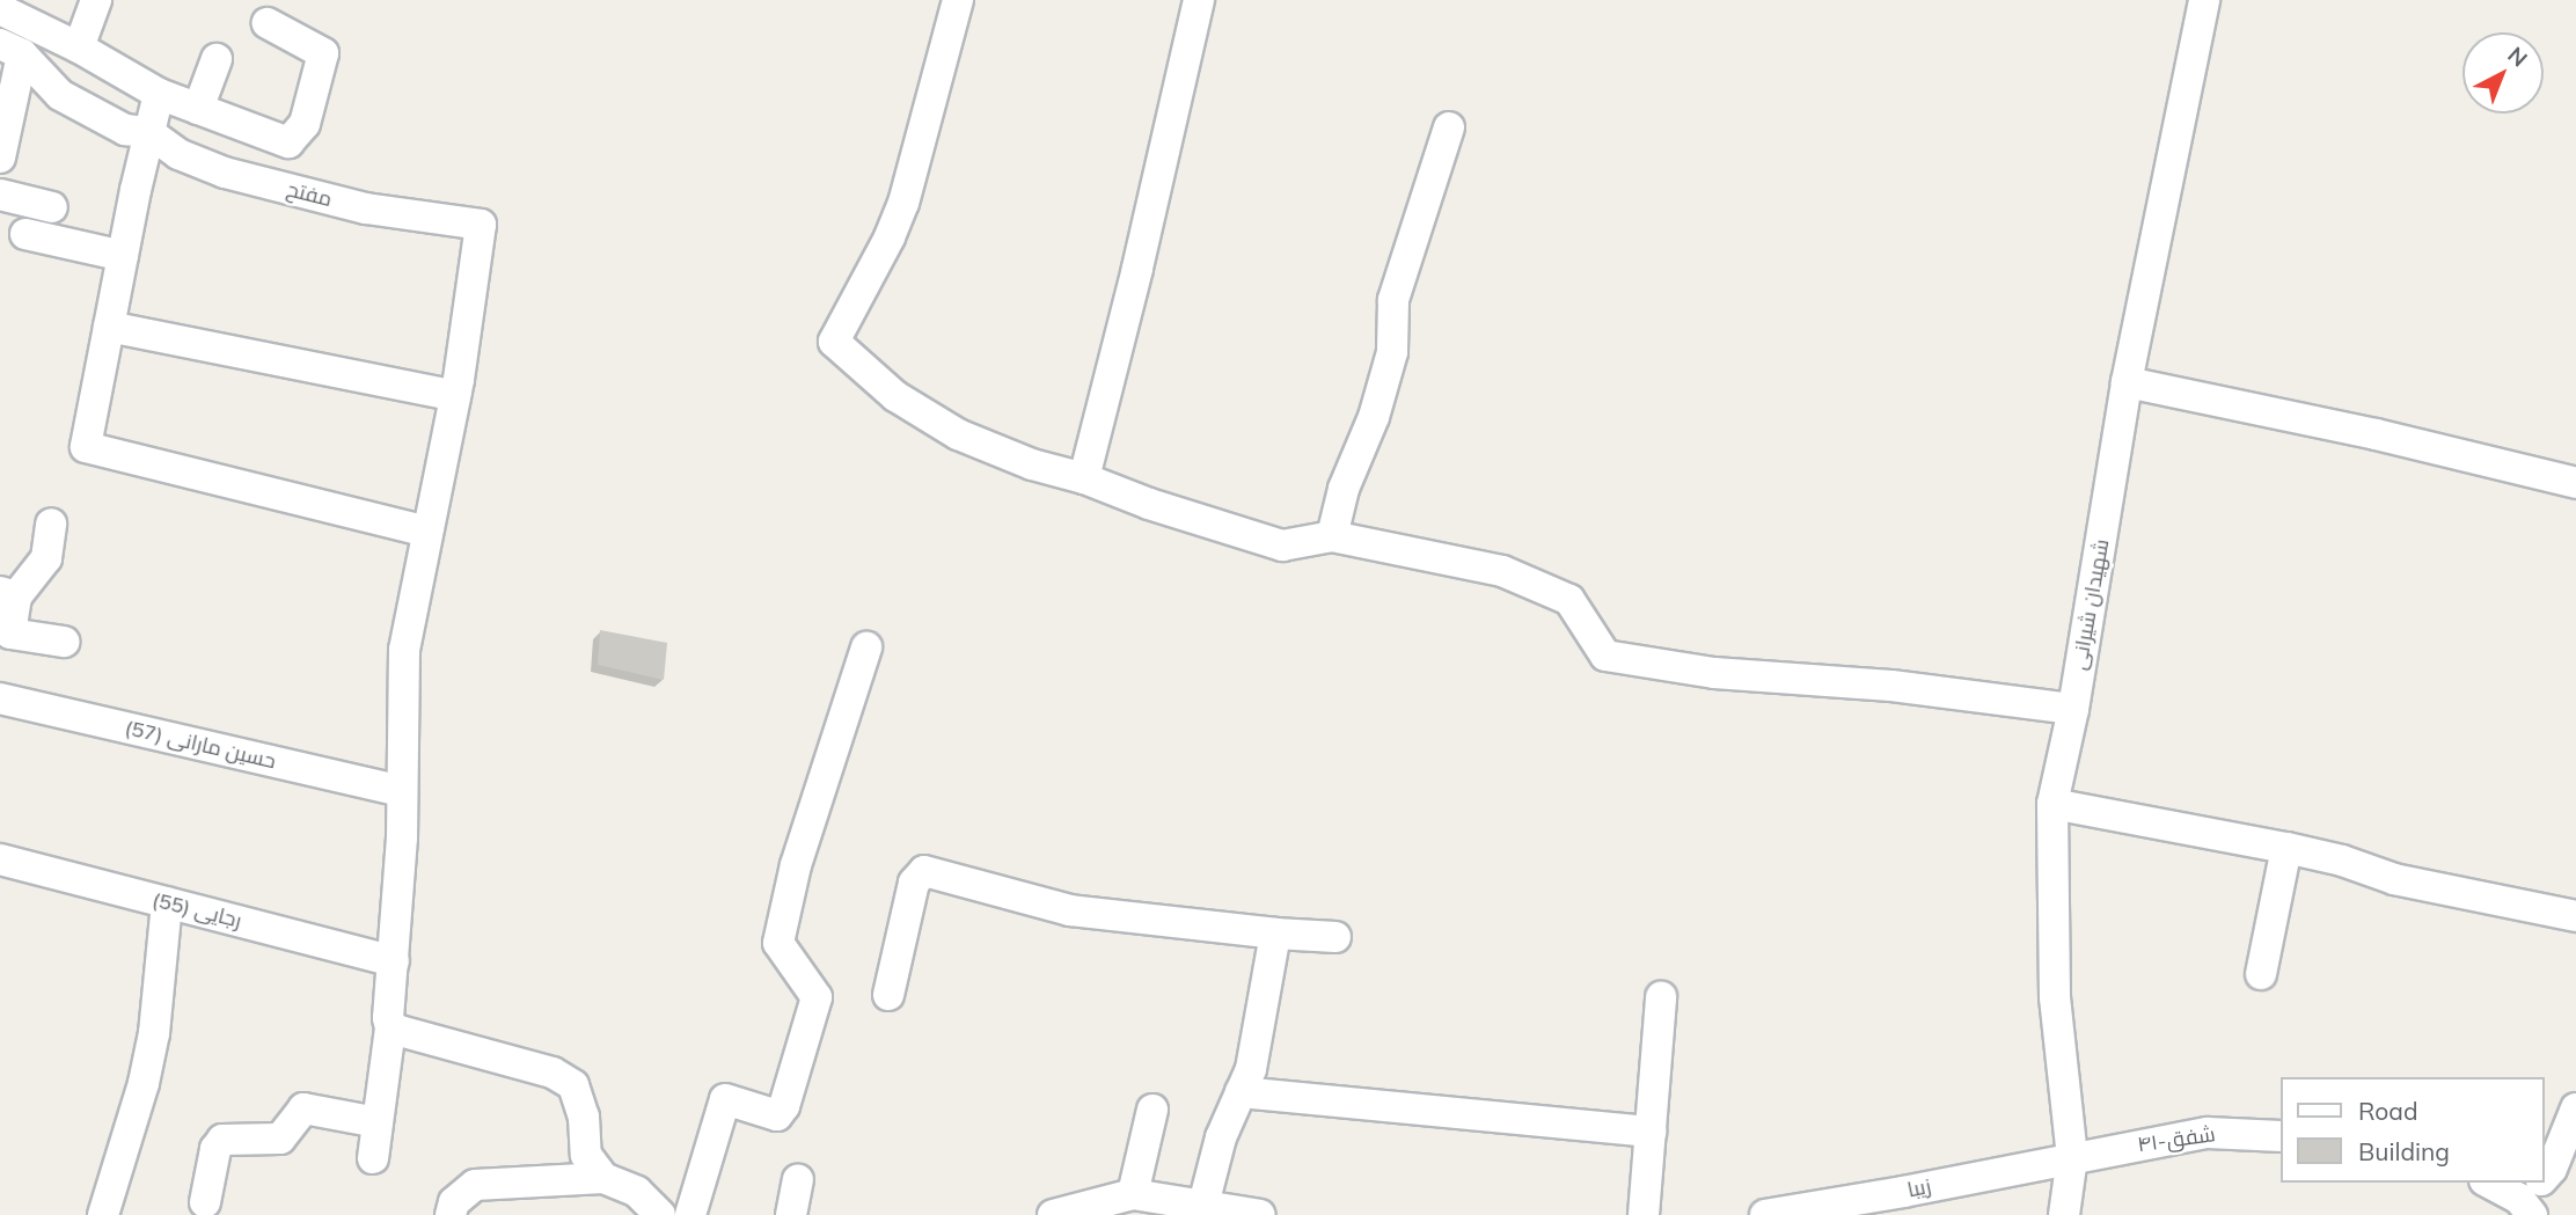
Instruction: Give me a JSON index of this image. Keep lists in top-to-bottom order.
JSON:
{
  "streets": {
    "street": [
      "مفتح",
      "شهیدان شیرانی",
      "حسین مارانی (57)",
      "رجایی (55)",
      "شفق-۴۱",
      "زیبا"
    ]
  },
  "crossings": [
    ["شهیدان شیرانی", "شفق-۴۱"],
    ["شهیدان شیرانی", "زیبا"],
    ["شفق-۴۱", "زیبا"]
  ],
  "legend": ["Road", "Building"],
  "north": "top right"
}
